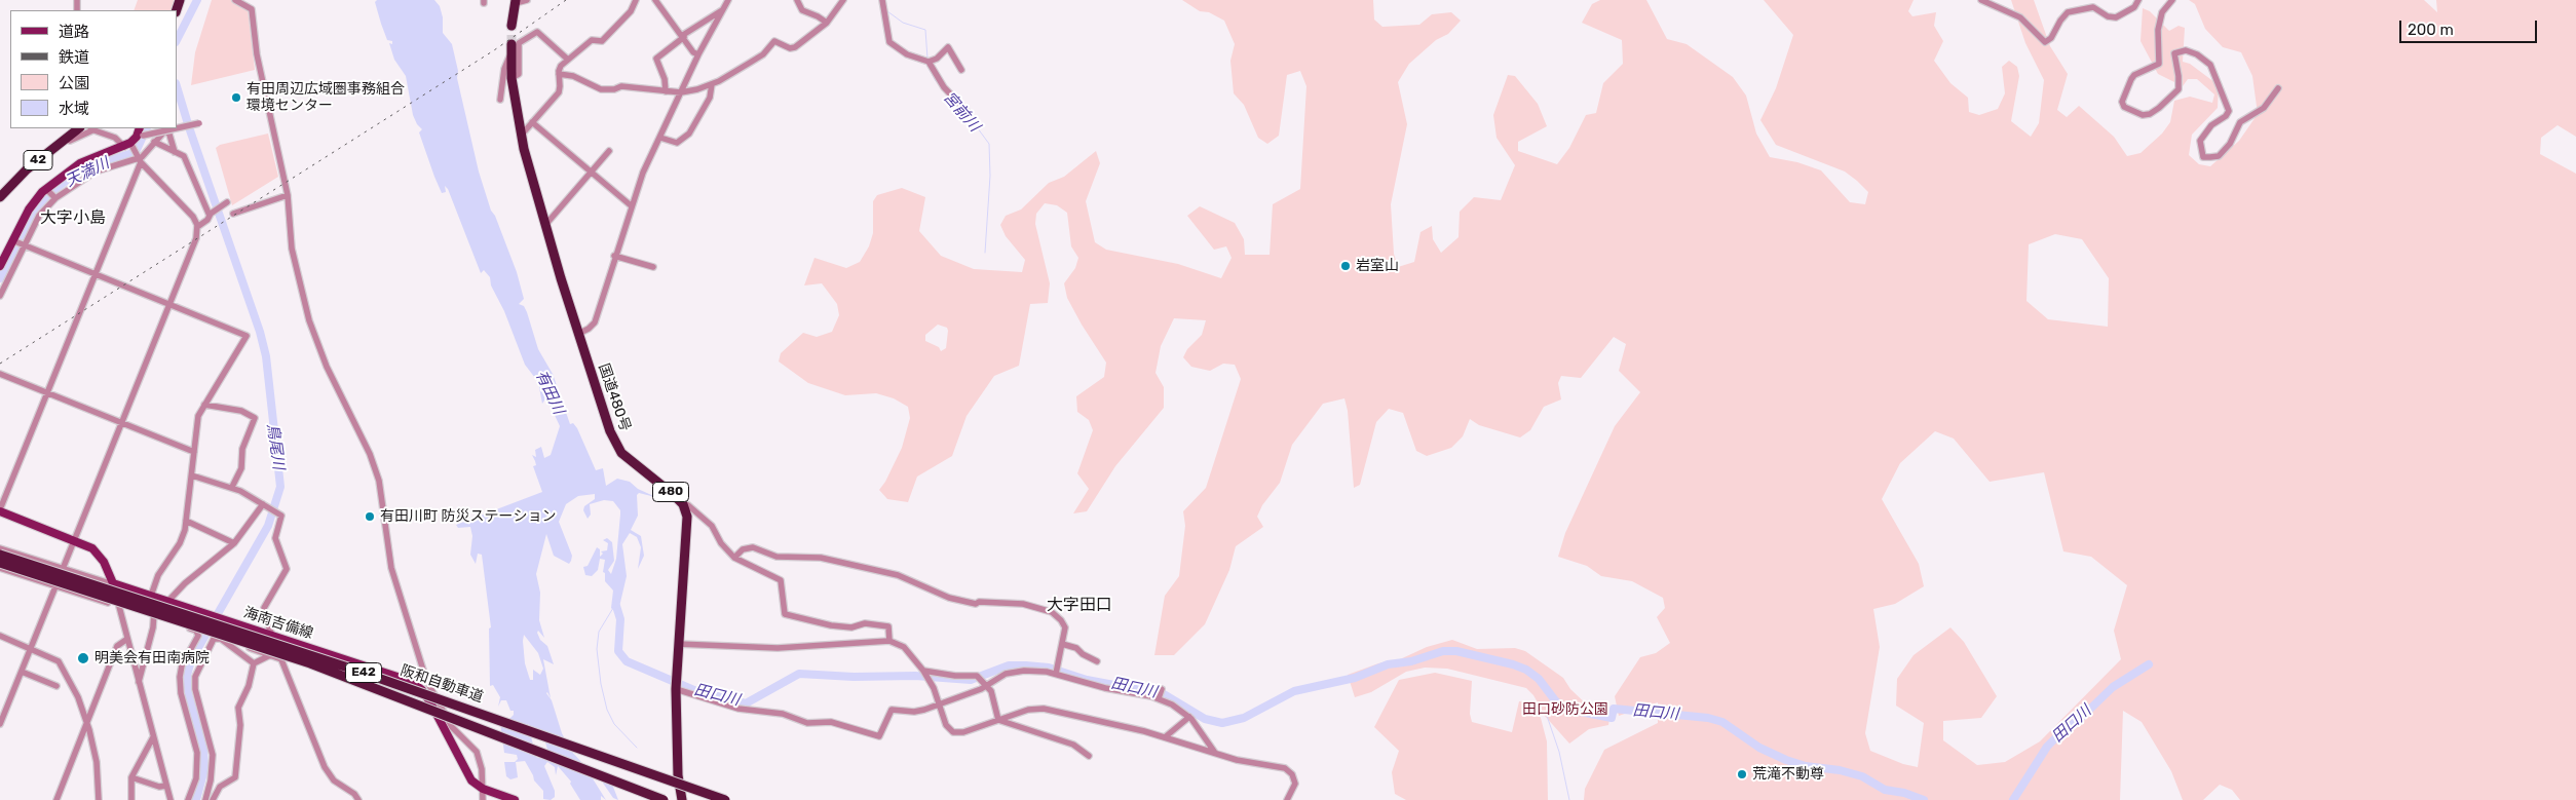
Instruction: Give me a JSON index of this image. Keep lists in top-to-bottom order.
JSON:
{
  "streets": {
    "highway": [
      "42",
      "国道480号",
      "480",
      "E42",
      "阪和自動車道"
    ],
    "main road": ["海南吉備線"]
  },
  "crossings": [
    ["国道480号", "480"]
  ],
  "districts": ["大字小島", "大字田口"],
  "water": [
    "宮前川",
    "天満川",
    "有田川",
    "鳥尾川",
    "田口川"
  ],
  "parks": ["田口砂防公園"],
  "places": [
    "有田周辺広域圏事務組合 環境センター",
    "岩室山",
    "有田川町 防災ステーション",
    "明美会有田南病院",
    "荒滝不動尊"
  ],
  "legend": [
    "道路",
    "鉄道",
    "公園",
    "水域"
  ],
  "scale_bar": "200 m"
}
